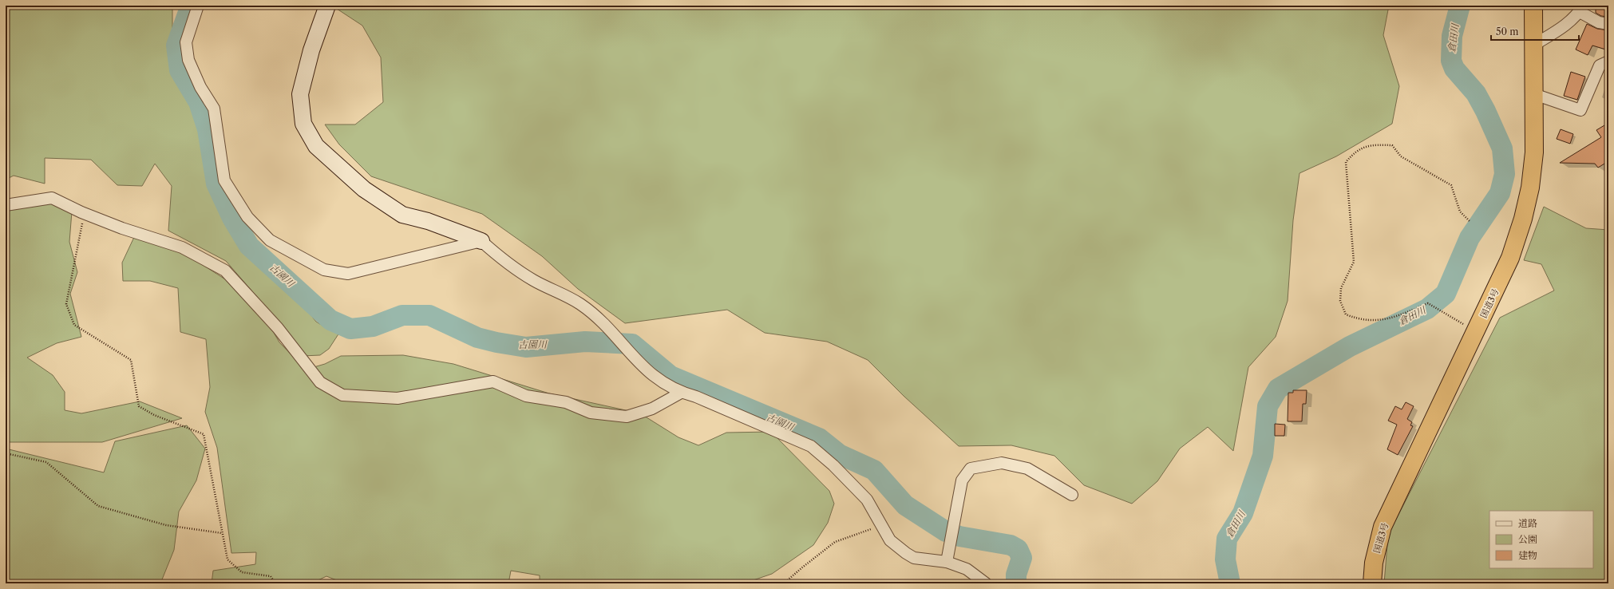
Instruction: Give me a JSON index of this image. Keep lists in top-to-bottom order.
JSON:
{
  "streets": {
    "highway": ["国道3号"]
  },
  "water": ["倉田川", "古園川"],
  "legend": ["道路", "公園", "建物"],
  "scale_bar": "50 m"
}
